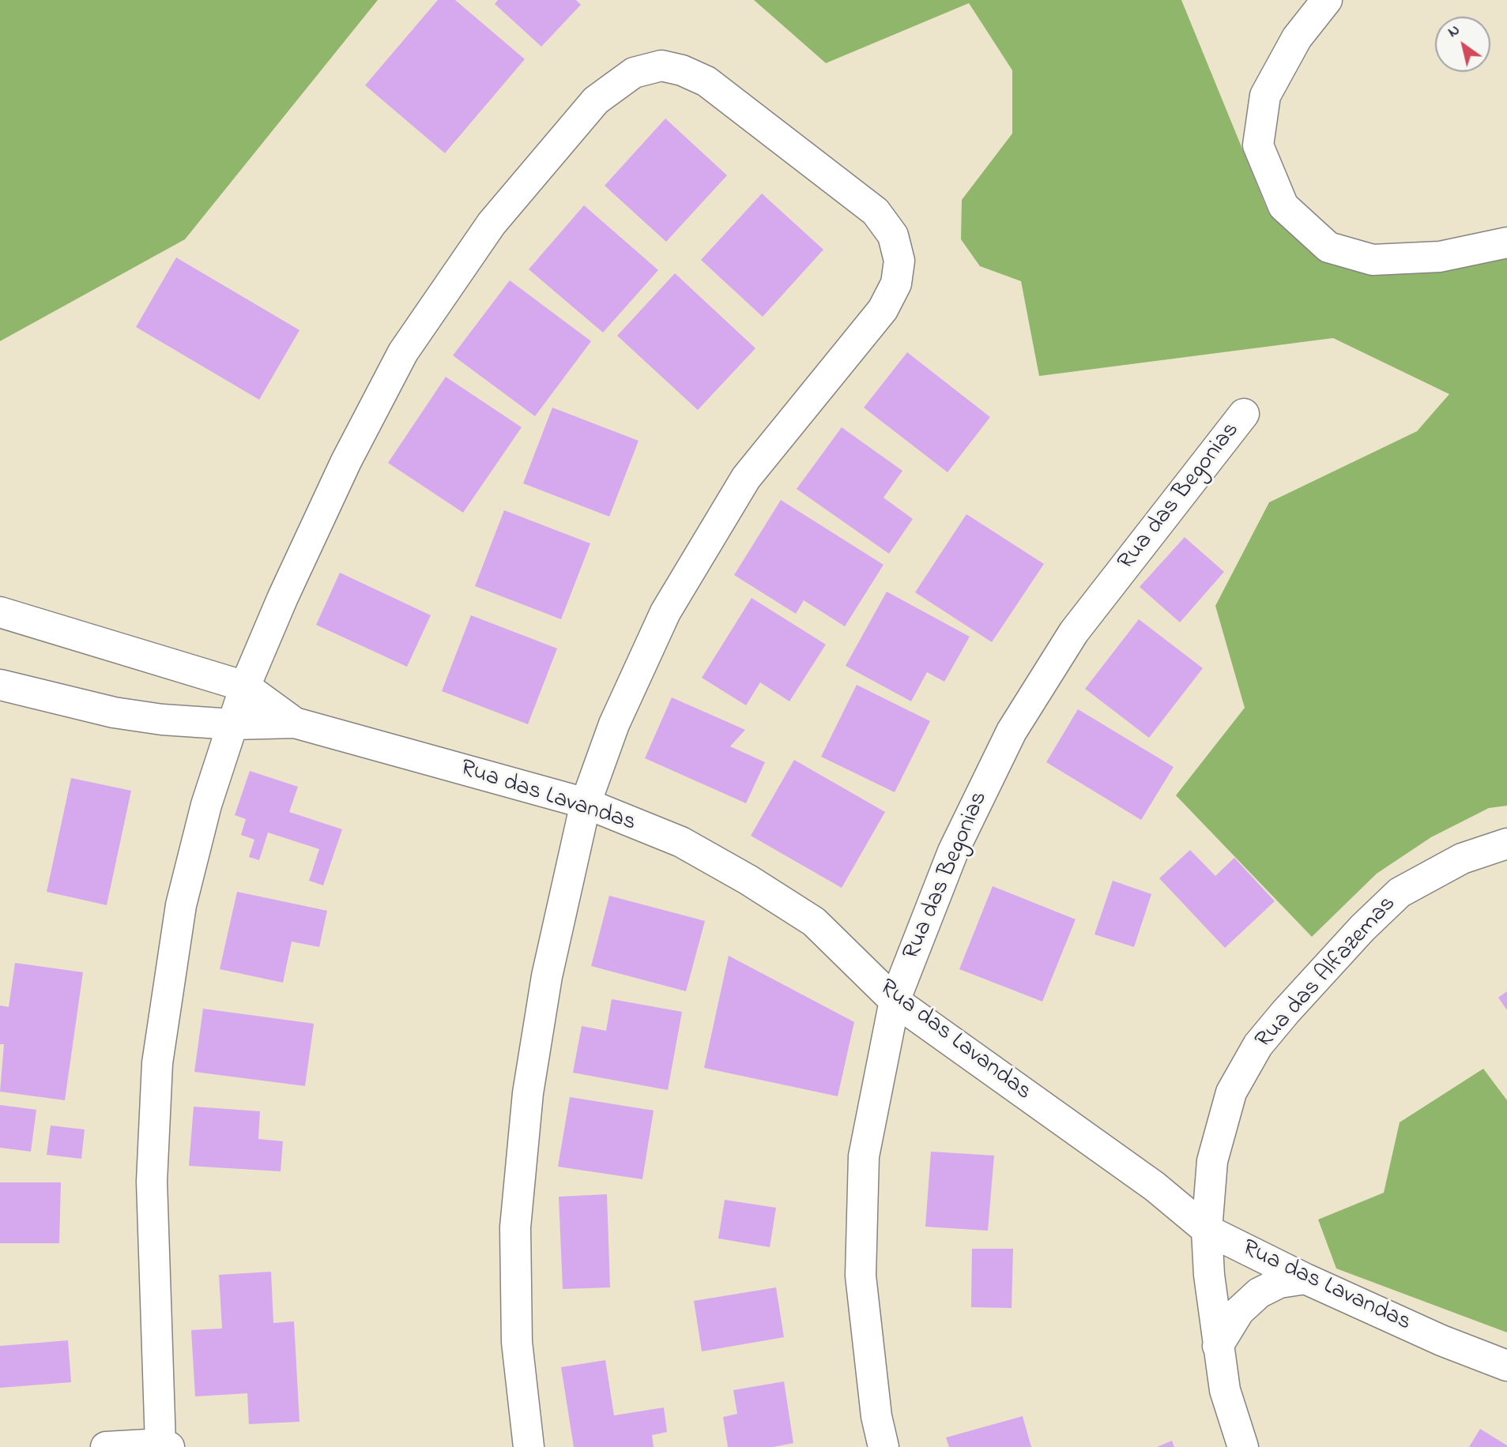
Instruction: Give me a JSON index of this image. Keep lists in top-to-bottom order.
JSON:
{
  "streets": {
    "street": ["Rua das Begonias", "Rua das Lavandas", "Rua das Alfazemas"]
  },
  "crossings": [
    ["Rua das Begonias", "Rua das Lavandas"],
    ["Rua das Lavandas", "Rua das Alfazemas"]
  ],
  "north": "top left"
}
